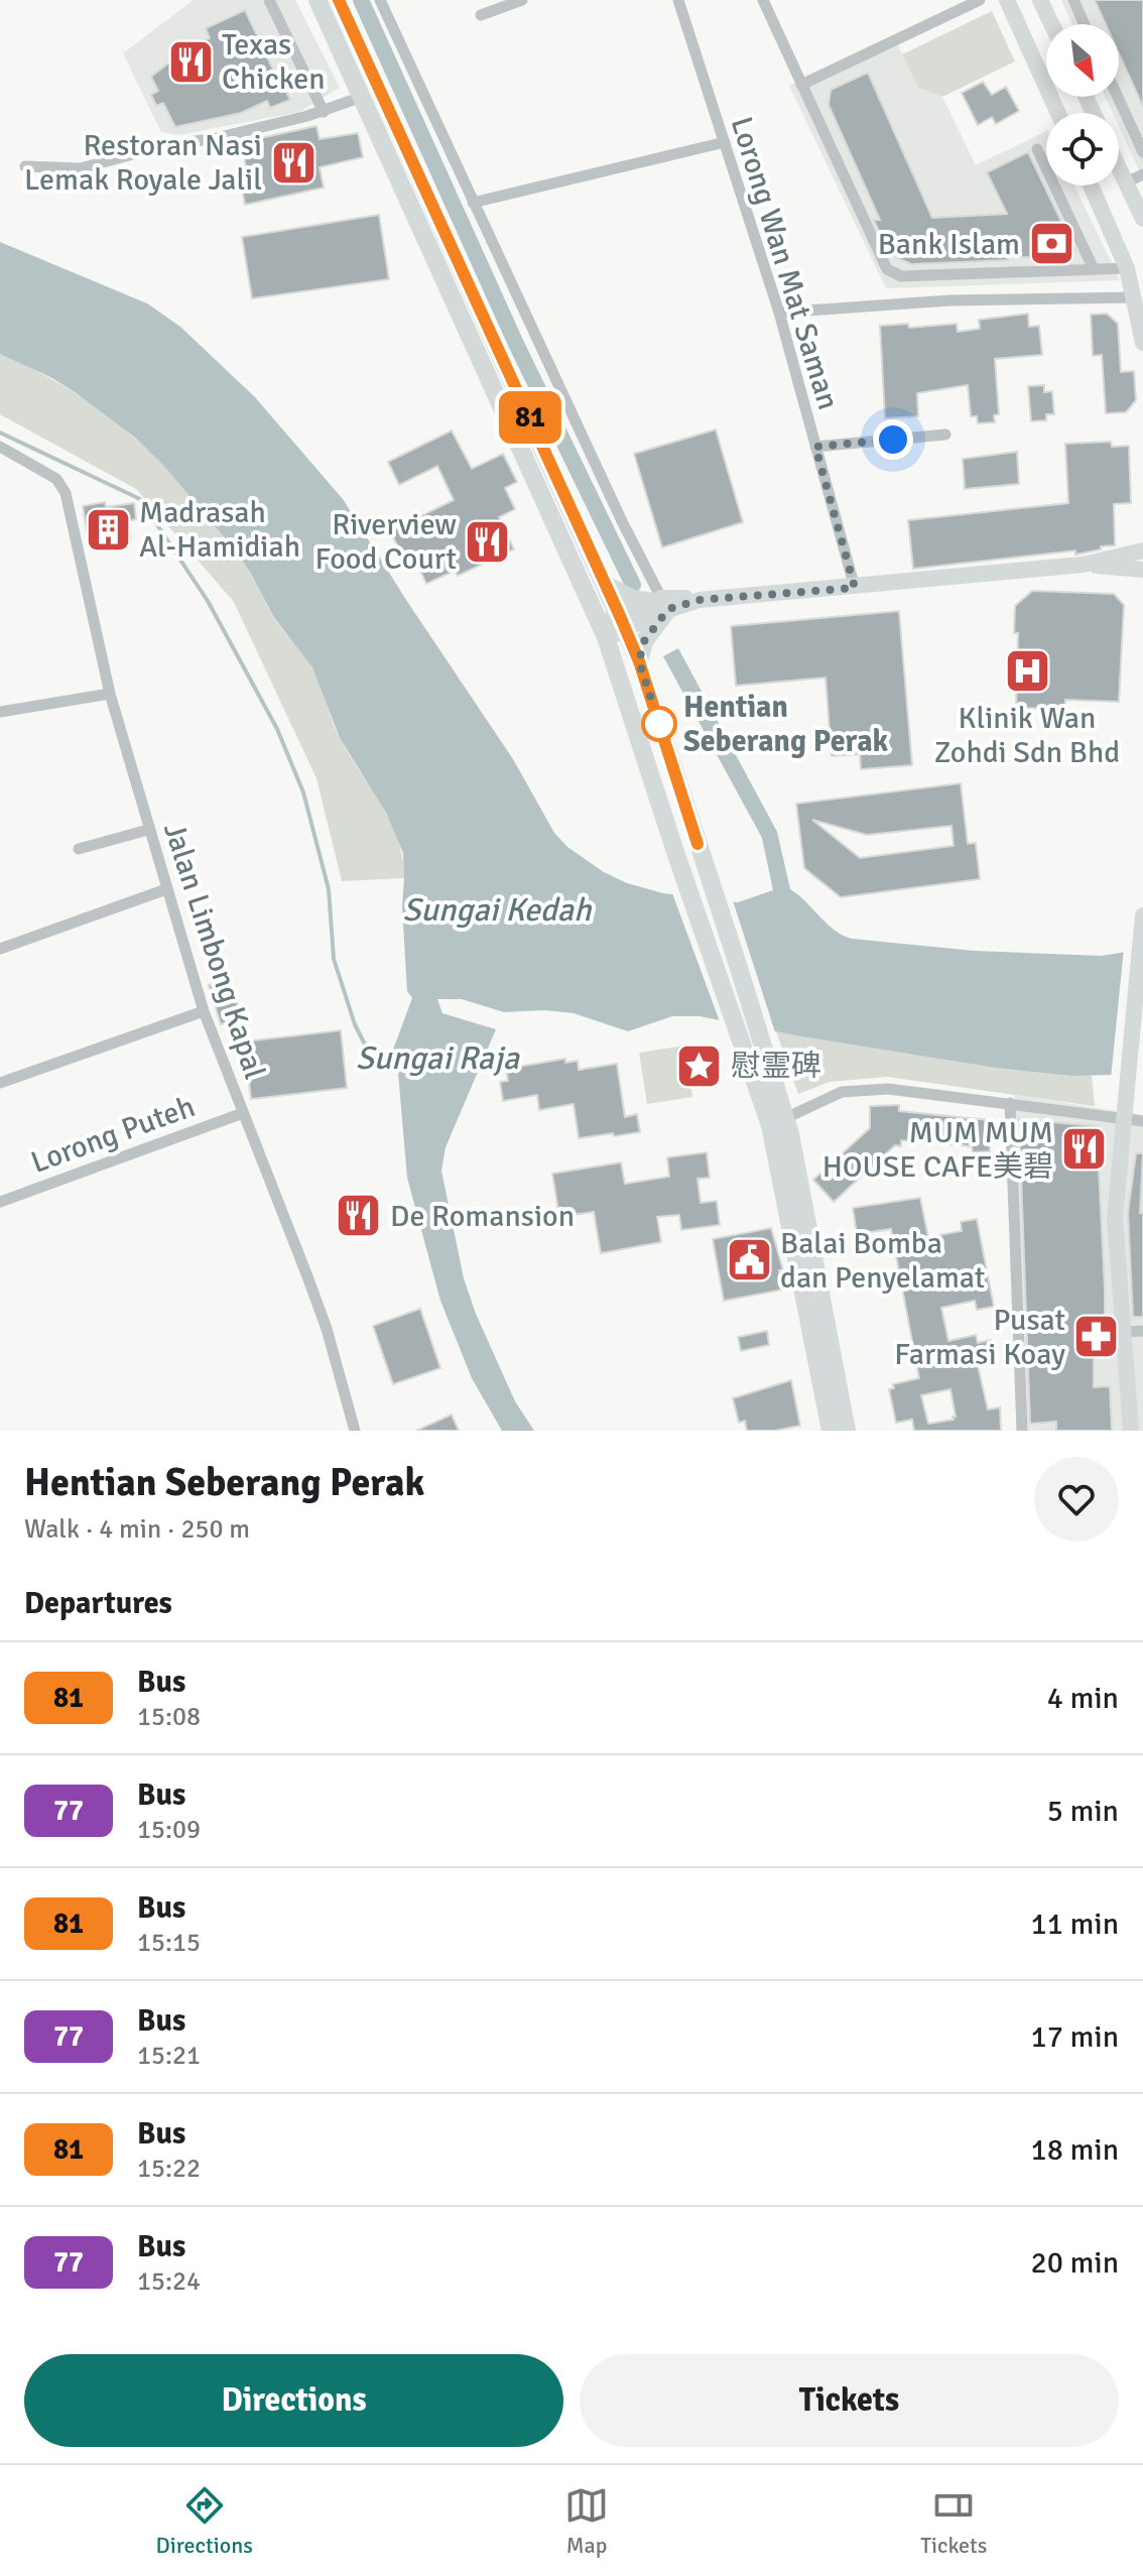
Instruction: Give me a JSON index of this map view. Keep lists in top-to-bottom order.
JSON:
{
  "streets": {
    "street": ["Lorong Wan Mat Saman", "Jalan Limbong Kapal", "Lorong Puteh"]
  },
  "crossings": [
    ["Jalan Limbong Kapal", "Lorong Puteh"]
  ],
  "water": ["Sungai Kedah", "Sungai Raja"],
  "places": {
    "restaurant": [
      "Texas Chicken",
      "Restoran Nasi Lemak Royale Jalil",
      "Riverview Food Court",
      "MUM MUM HOUSE CAFE美碧",
      "De Romansion"
    ],
    "bank": ["Bank Islam"],
    "building": ["Madrasah Al-Hamidiah"],
    "hospital": ["Klinik Wan Zohdi Sdn Bhd"],
    "other": ["Hentian Seberang Perak"],
    "place": ["慰霊碑"],
    "public building": ["Balai Bomba dan Penyelamat"],
    "pharmacy": ["Pusat Farmasi Koay"]
  },
  "lines": ["bus line 81"],
  "north": "bottom right",
  "page": {
    "on_map": "81",
    "heading": [
      ["Hentian Seberang Perak", "Walk · 4 min · 250 m"],
      "Departures"
    ],
    "list": [
      {
        "mark": "81",
        "name": "Bus",
        "note": "15:08",
        "value": "4 min"
      },
      {
        "mark": "77",
        "name": "Bus",
        "note": "15:09",
        "value": "5 min"
      },
      {
        "mark": "81",
        "name": "Bus",
        "note": "15:15",
        "value": "11 min"
      },
      {
        "mark": "77",
        "name": "Bus",
        "note": "15:21",
        "value": "17 min"
      },
      {
        "mark": "81",
        "name": "Bus",
        "note": "15:22",
        "value": "18 min"
      },
      {
        "mark": "77",
        "name": "Bus",
        "note": "15:24",
        "value": "20 min"
      }
    ],
    "buttons": ["Directions", "Tickets"],
    "tabs": ["Directions", "Map", "Tickets"]
  }
}
